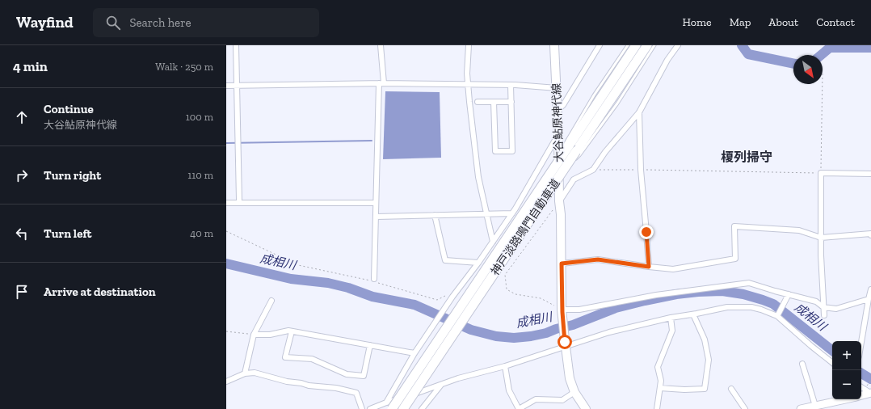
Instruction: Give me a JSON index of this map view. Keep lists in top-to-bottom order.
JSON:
{
  "streets": {
    "highway": ["神戸淡路鳴門自動車道"],
    "main road": ["大谷鮎原神代線"]
  },
  "districts": ["榎列掃守"],
  "water": ["成相川"],
  "north": "bottom right",
  "page": {
    "header": "Wayfind",
    "search": "Search here",
    "nav": [
      "Home",
      "Map",
      "About",
      "Contact"
    ],
    "heading": ["4 min", "Walk · 250 m"],
    "list": [
      ["Continue", "大谷鮎原神代線", "100 m"],
      ["Turn right", "110 m"],
      ["Turn left", "40 m"],
      "Arrive at destination"
    ],
    "map_buttons": ["+", "−"]
  }
}
